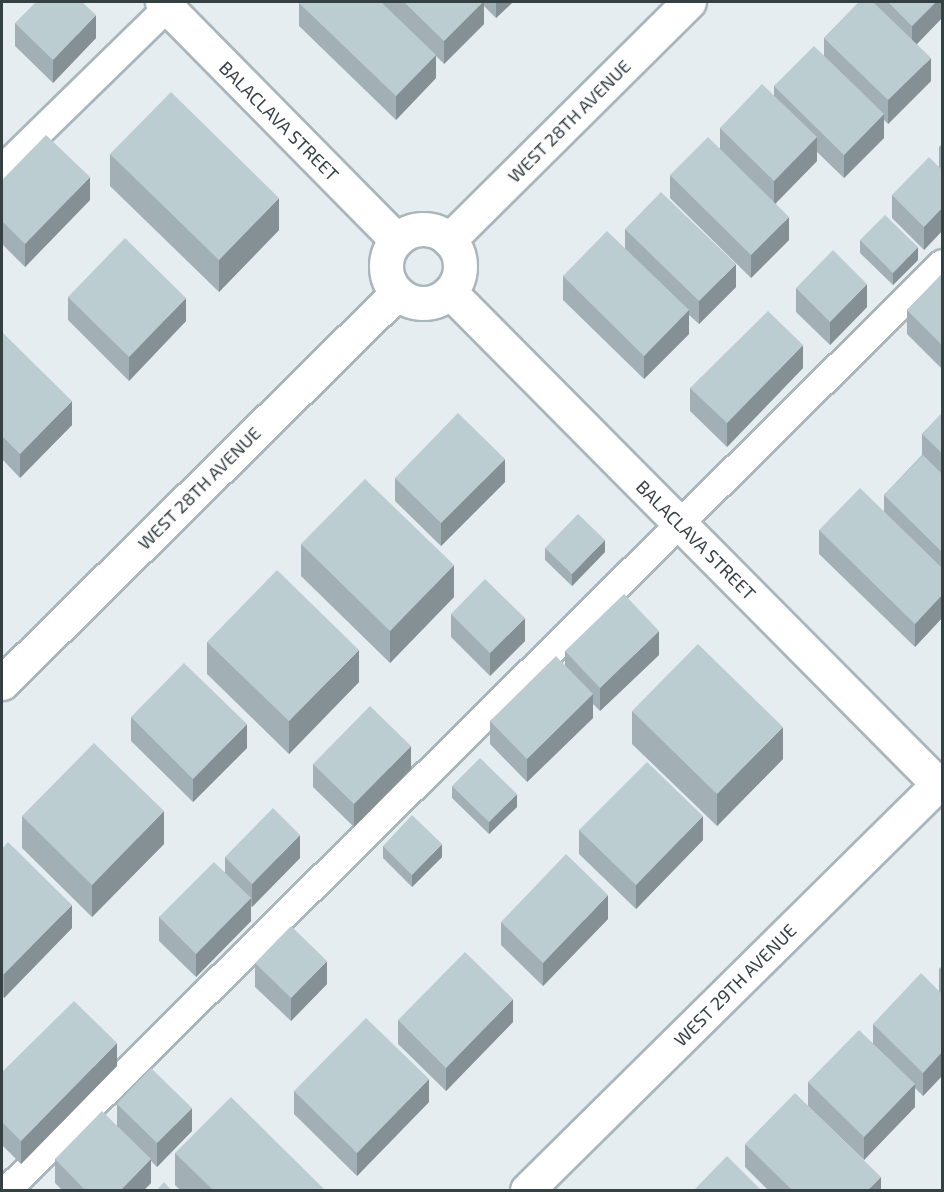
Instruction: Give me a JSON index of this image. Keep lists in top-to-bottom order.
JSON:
{
  "streets": {
    "street": ["BALACLAVA STREET", "WEST 28TH AVENUE", "WEST 29TH AVENUE"]
  },
  "crossings": [
    ["BALACLAVA STREET", "WEST 28TH AVENUE"],
    ["BALACLAVA STREET", "WEST 29TH AVENUE"]
  ]
}
